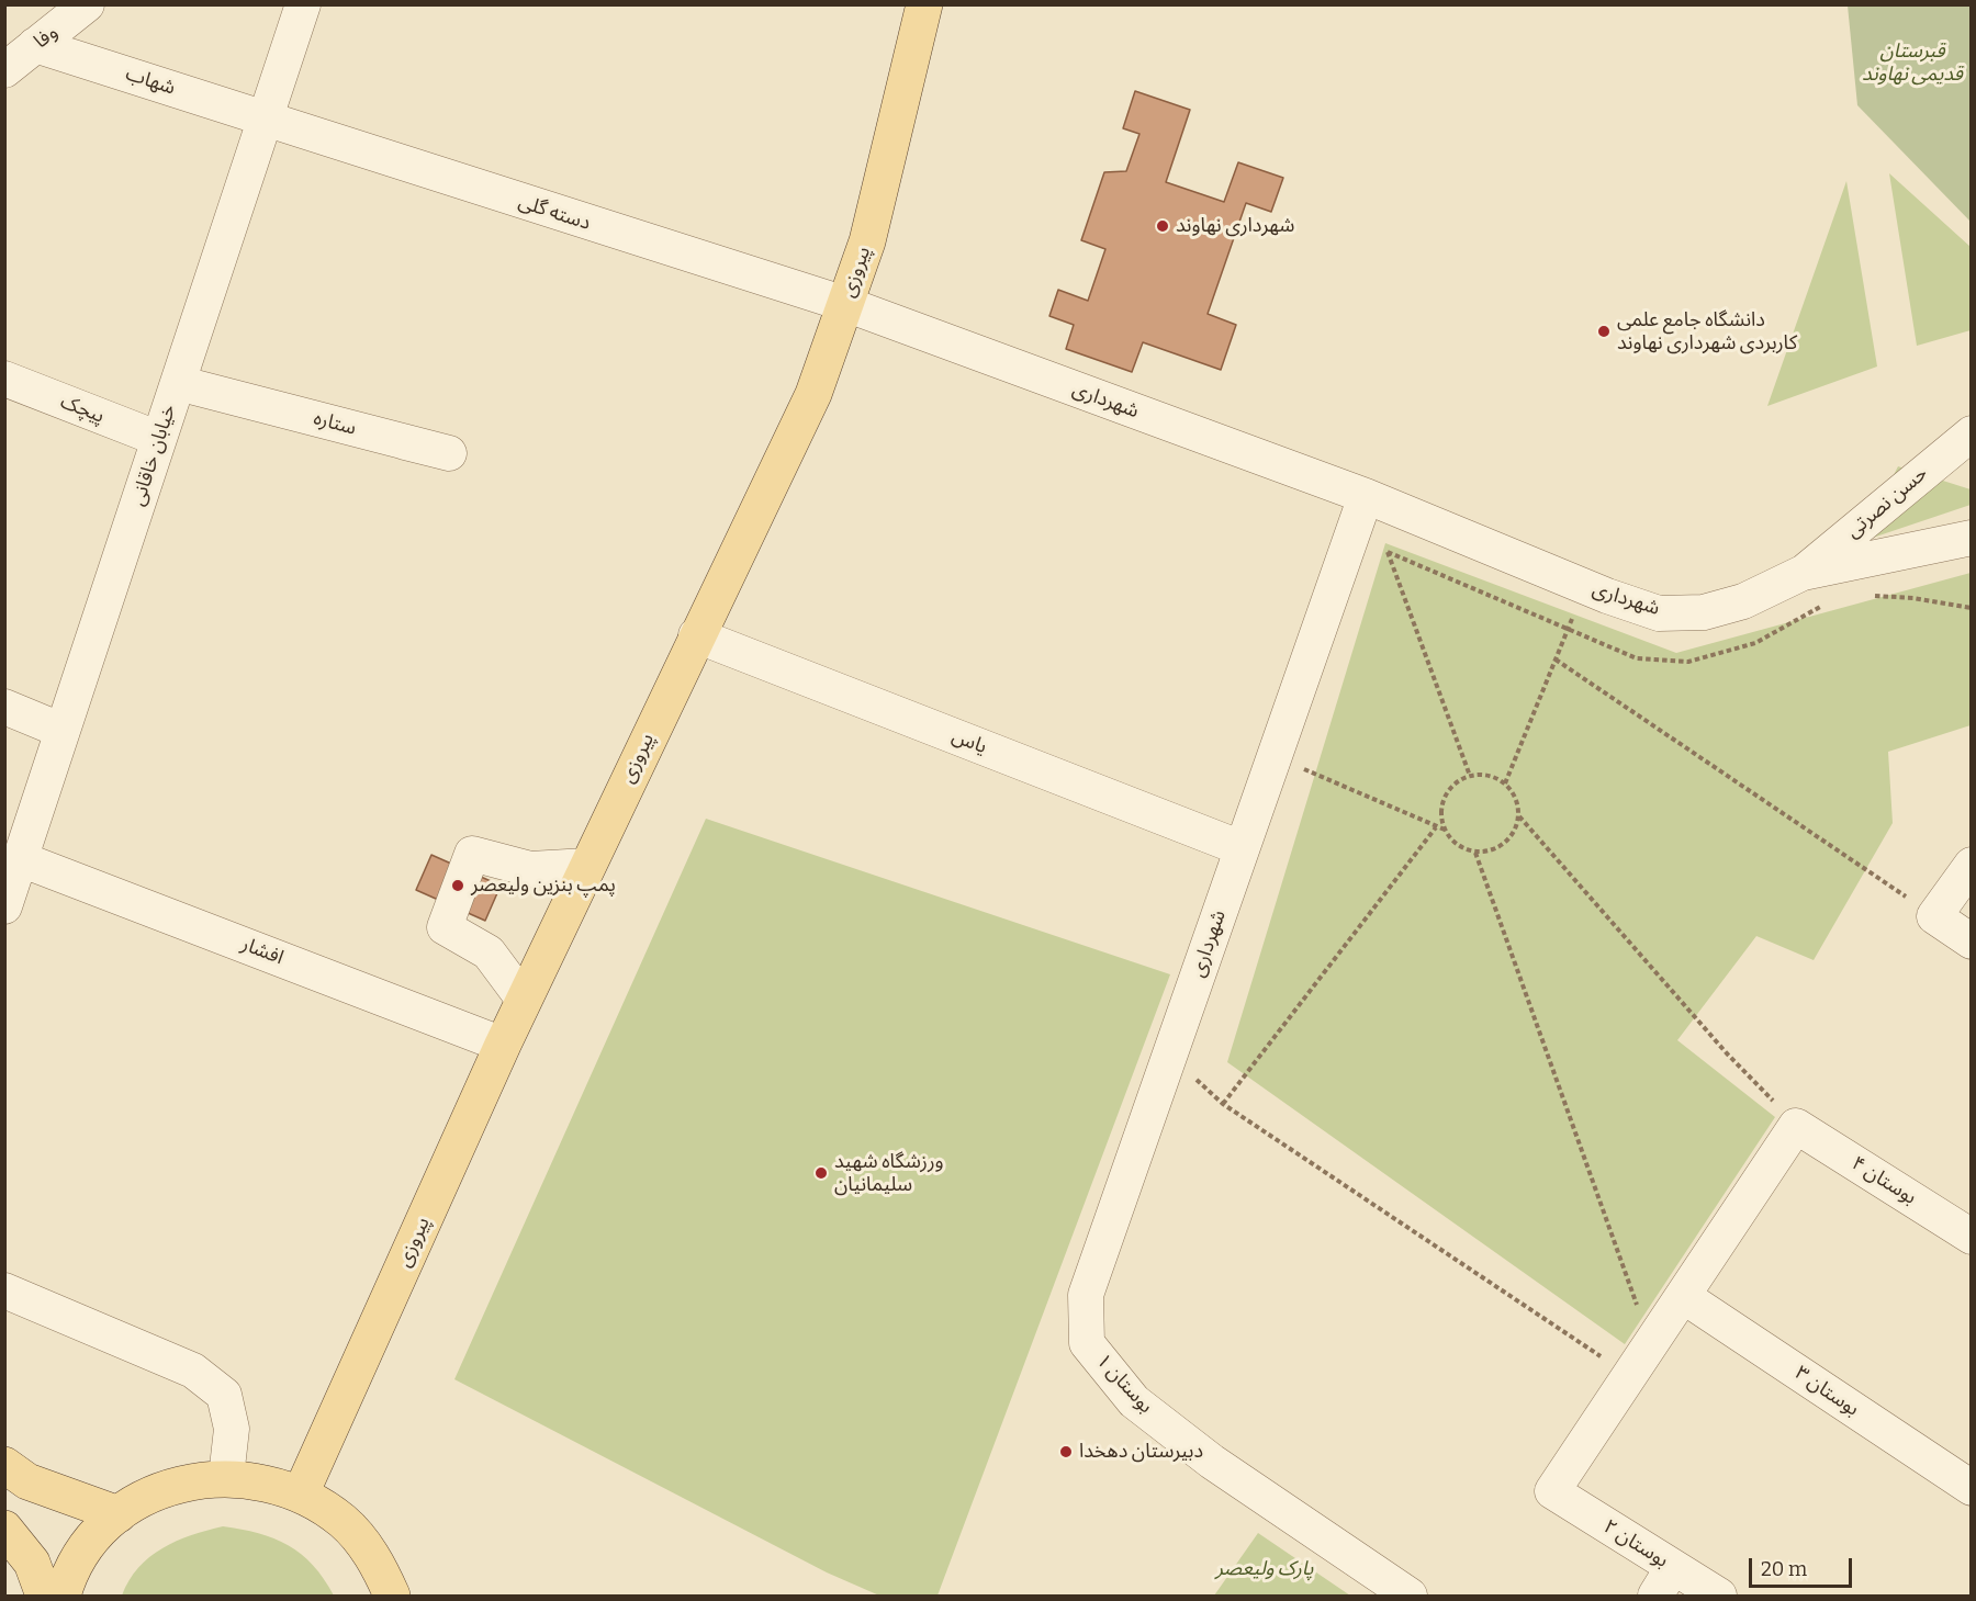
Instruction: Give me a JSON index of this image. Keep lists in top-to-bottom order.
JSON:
{
  "streets": {
    "main road": ["پیروزی"],
    "street": [
      "وفا",
      "شهاب",
      "دسته گلی",
      "شهرداری",
      "پیچک",
      "ستاره",
      "خیابان خاقانی",
      "حسن نصرتی",
      "یاس",
      "افشار",
      "بوستان ۴",
      "بوستان ۱",
      "بوستان ۳",
      "بوستان ۲"
    ]
  },
  "crossings": [
    ["وفا", "شهاب"],
    ["شهاب", "دسته گلی"],
    ["شهاب", "خیابان خاقانی"],
    ["دسته گلی", "پیروزی"],
    ["دسته گلی", "شهرداری"],
    ["دسته گلی", "خیابان خاقانی"],
    ["پیروزی", "شهرداری"],
    ["پیروزی", "یاس"],
    ["پیروزی", "افشار"],
    ["شهرداری", "حسن نصرتی"],
    ["شهرداری", "یاس"],
    ["شهرداری", "بوستان ۱"],
    ["پیچک", "خیابان خاقانی"],
    ["ستاره", "خیابان خاقانی"],
    ["خیابان خاقانی", "افشار"]
  ],
  "parks": ["قبرستان قدیمی نهاوند", "پارک ولیعصر"],
  "places": [
    "شهرداری نهاوند",
    "دانشگاه جامع علمی کاربردی شهرداری نهاوند",
    "پمپ بنزین ولیعصر",
    "ورزشگاه شهید سلیمانیان",
    "دبیرستان دهخدا"
  ],
  "scale_bar": "20 m"
}
